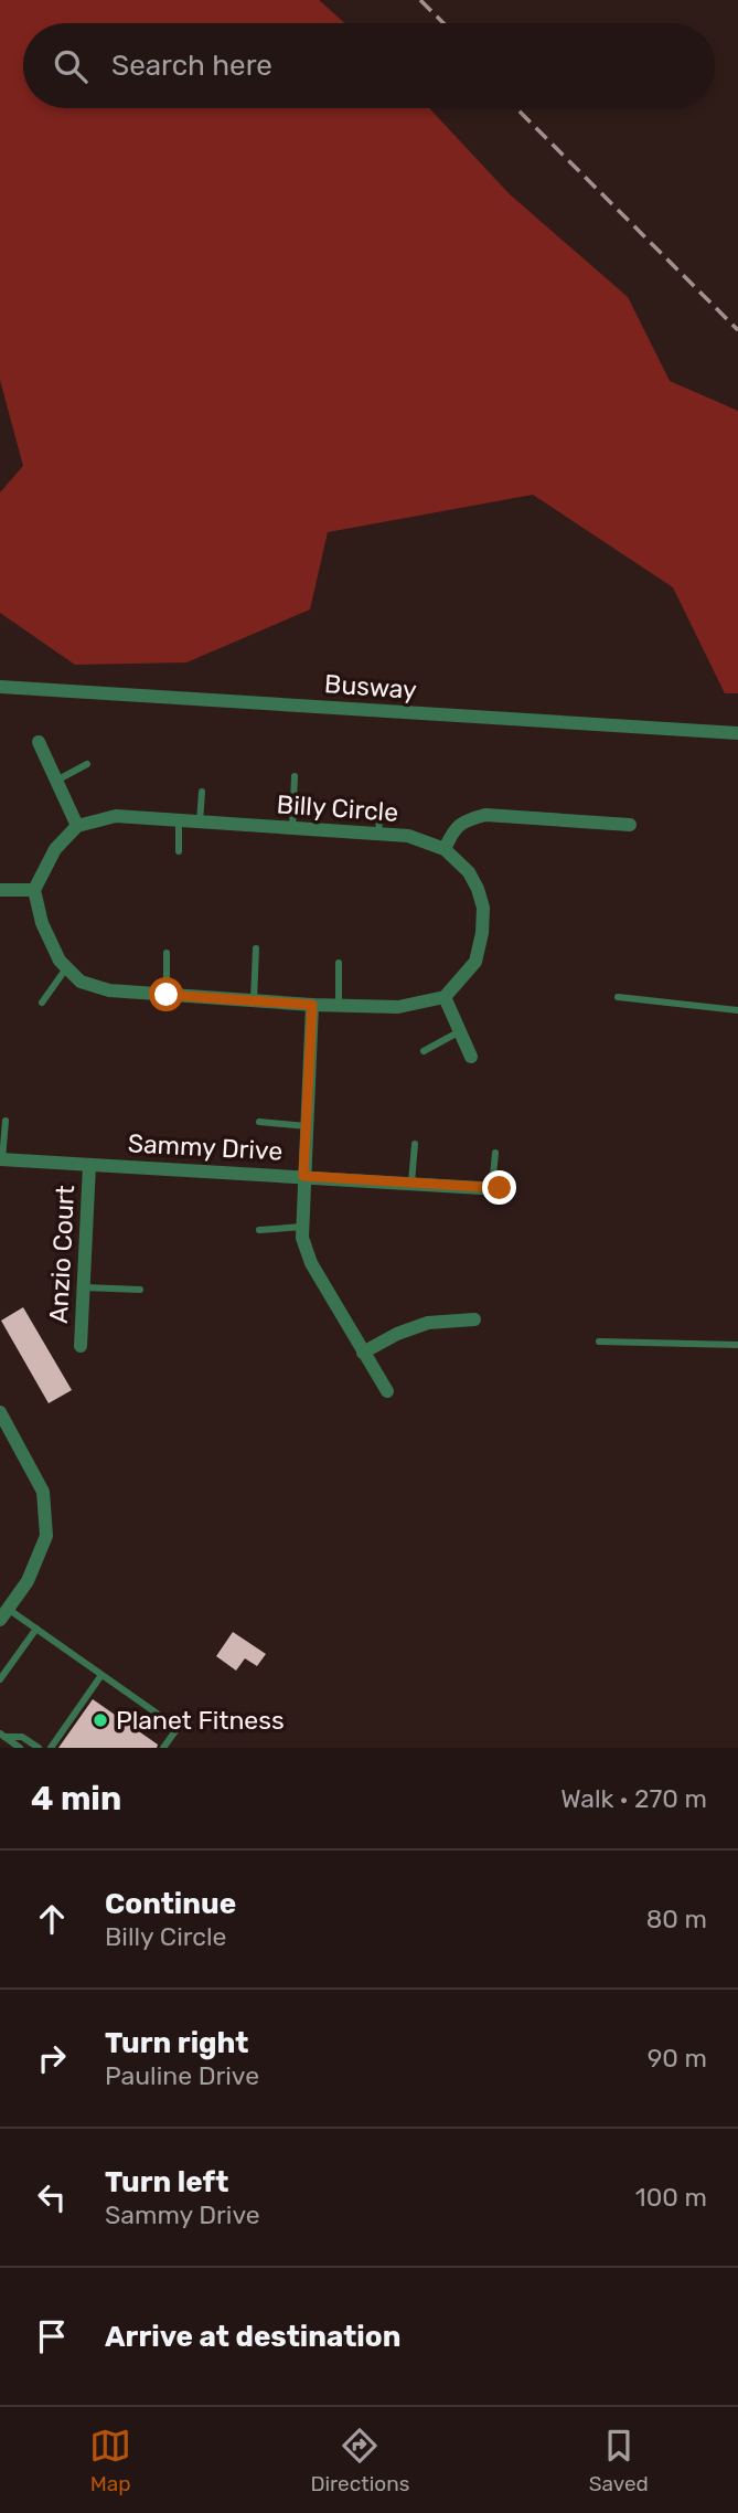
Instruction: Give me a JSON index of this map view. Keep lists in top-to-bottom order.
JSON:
{
  "streets": {
    "street": [
      "Busway",
      "Billy Circle",
      "Sammy Drive",
      "Anzio Court"
    ]
  },
  "crossings": [
    ["Sammy Drive", "Anzio Court"]
  ],
  "places": ["Planet Fitness"],
  "page": {
    "search": "Search here",
    "heading": ["4 min", "Walk · 270 m"],
    "list": [
      ["Continue", "Billy Circle", "80 m"],
      ["Turn right", "Pauline Drive", "90 m"],
      ["Turn left", "Sammy Drive", "100 m"],
      "Arrive at destination"
    ],
    "nav": ["Map", "Directions", "Saved"]
  }
}
